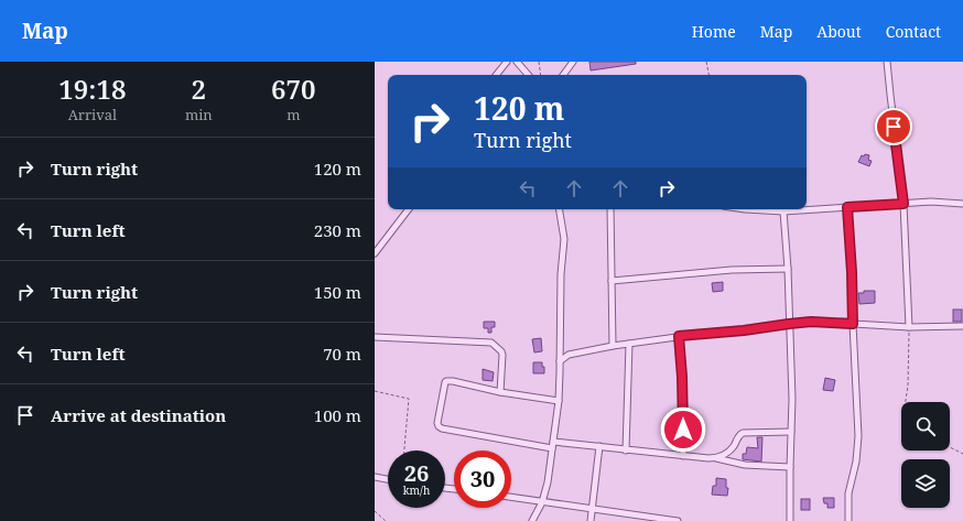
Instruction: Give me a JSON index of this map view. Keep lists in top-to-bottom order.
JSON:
{
  "page": {
    "header": "Map",
    "nav": [
      "Home",
      "Map",
      "About",
      "Contact"
    ],
    "eta": [
      "19:18",
      "Arrival",
      "2",
      "min",
      "670",
      "m"
    ],
    "turn": ["120 m", "Turn right"],
    "list": [
      {
        "name": "Turn right",
        "value": "120 m"
      },
      {
        "name": "Turn left",
        "value": "230 m"
      },
      {
        "name": "Turn right",
        "value": "150 m"
      },
      {
        "name": "Turn left",
        "value": "70 m"
      },
      {
        "name": "Arrive at destination",
        "value": "100 m"
      }
    ],
    "speed": "26 km/h",
    "limit": "30"
  }
}
